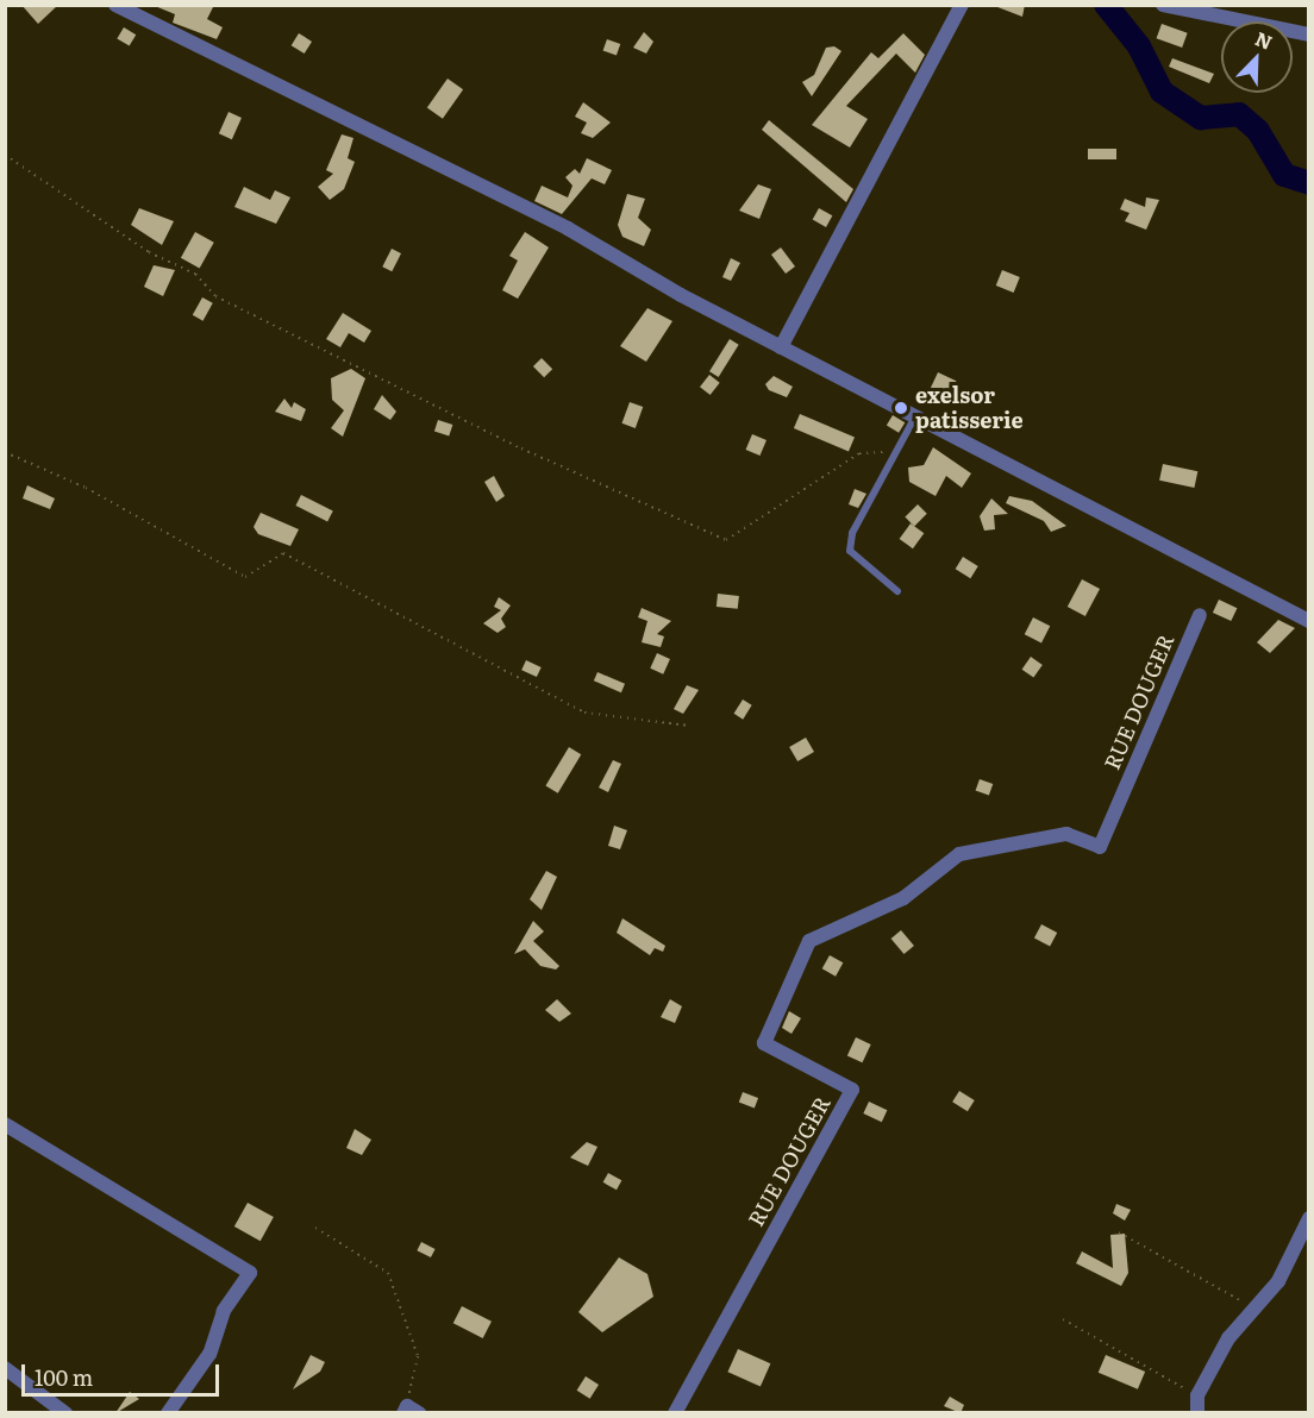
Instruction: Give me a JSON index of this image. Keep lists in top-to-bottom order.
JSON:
{
  "streets": {
    "street": ["RUE DOUGER"]
  },
  "places": ["exelsor patisserie"],
  "scale_bar": "100 m",
  "north": "top right"
}
